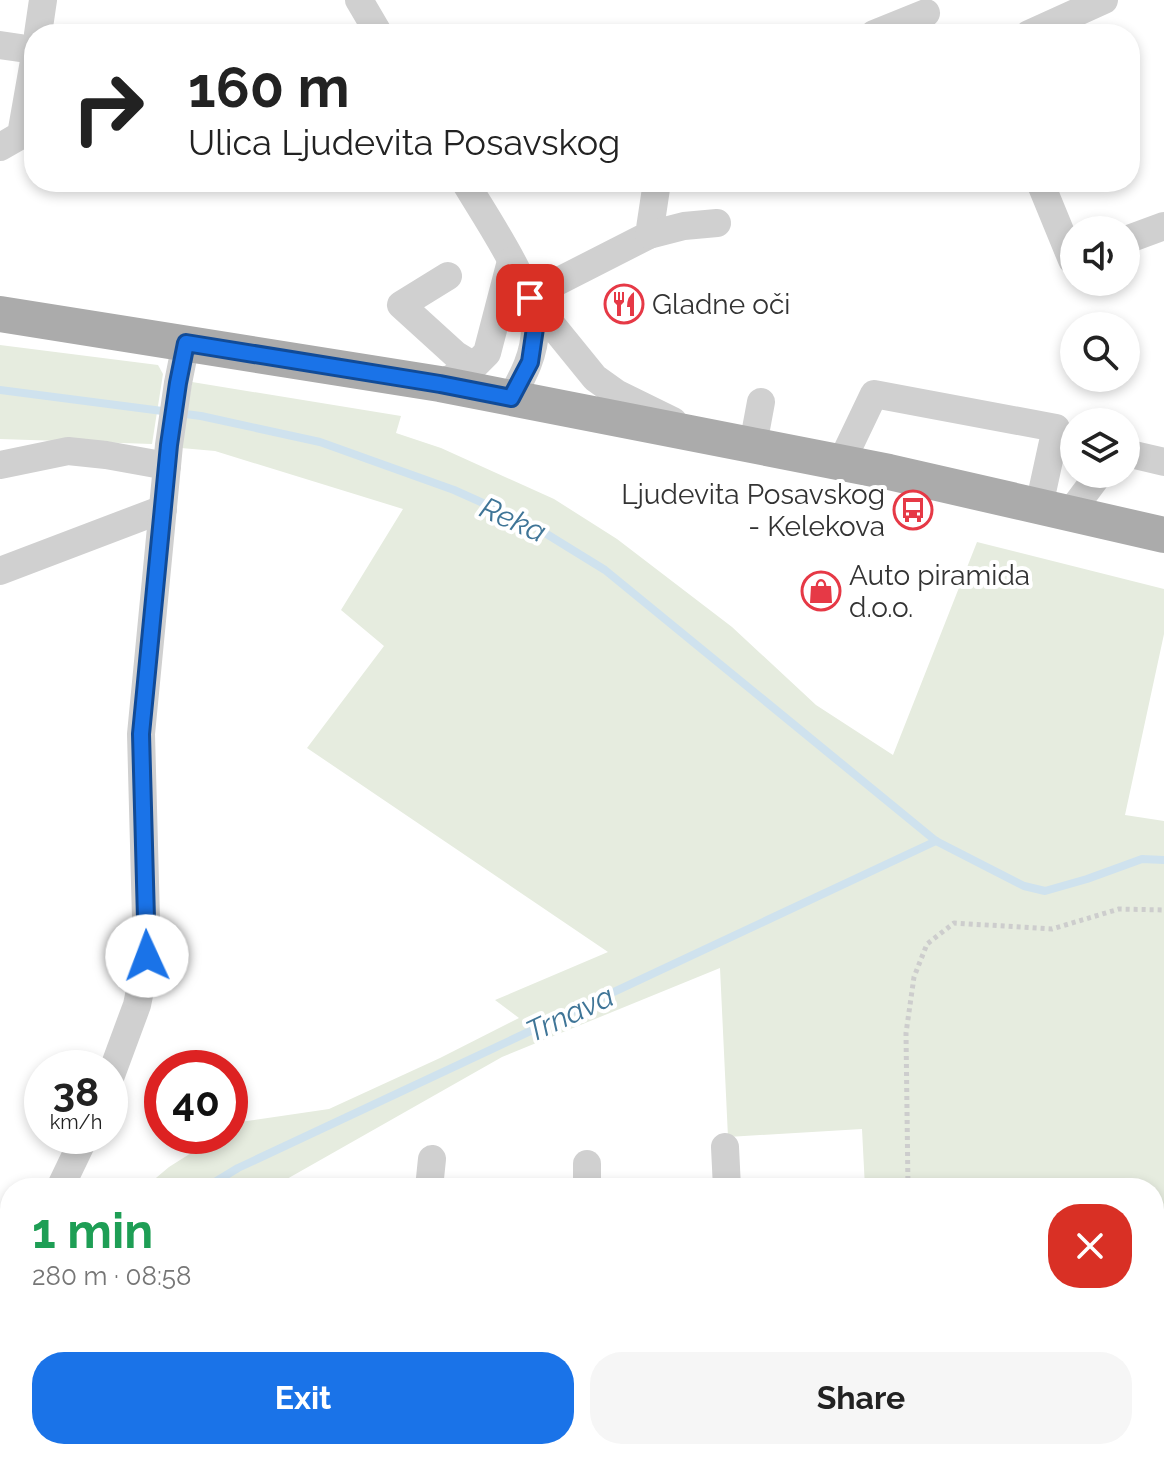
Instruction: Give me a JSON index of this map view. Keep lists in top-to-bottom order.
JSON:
{
  "water": ["Reka", "Trnava"],
  "places": {
    "restaurant": ["Gladne oči"],
    "bus stop": ["Ljudevita Posavskog - Kelekova"],
    "shop": ["Auto piramida d.o.o."]
  },
  "page": {
    "turn": ["160 m", "Ulica Ljudevita Posavskog"],
    "speed": "38 km/h",
    "limit": "40",
    "heading": ["1 min", "280 m · 08:58"],
    "buttons": ["Exit", "Share"]
  }
}
